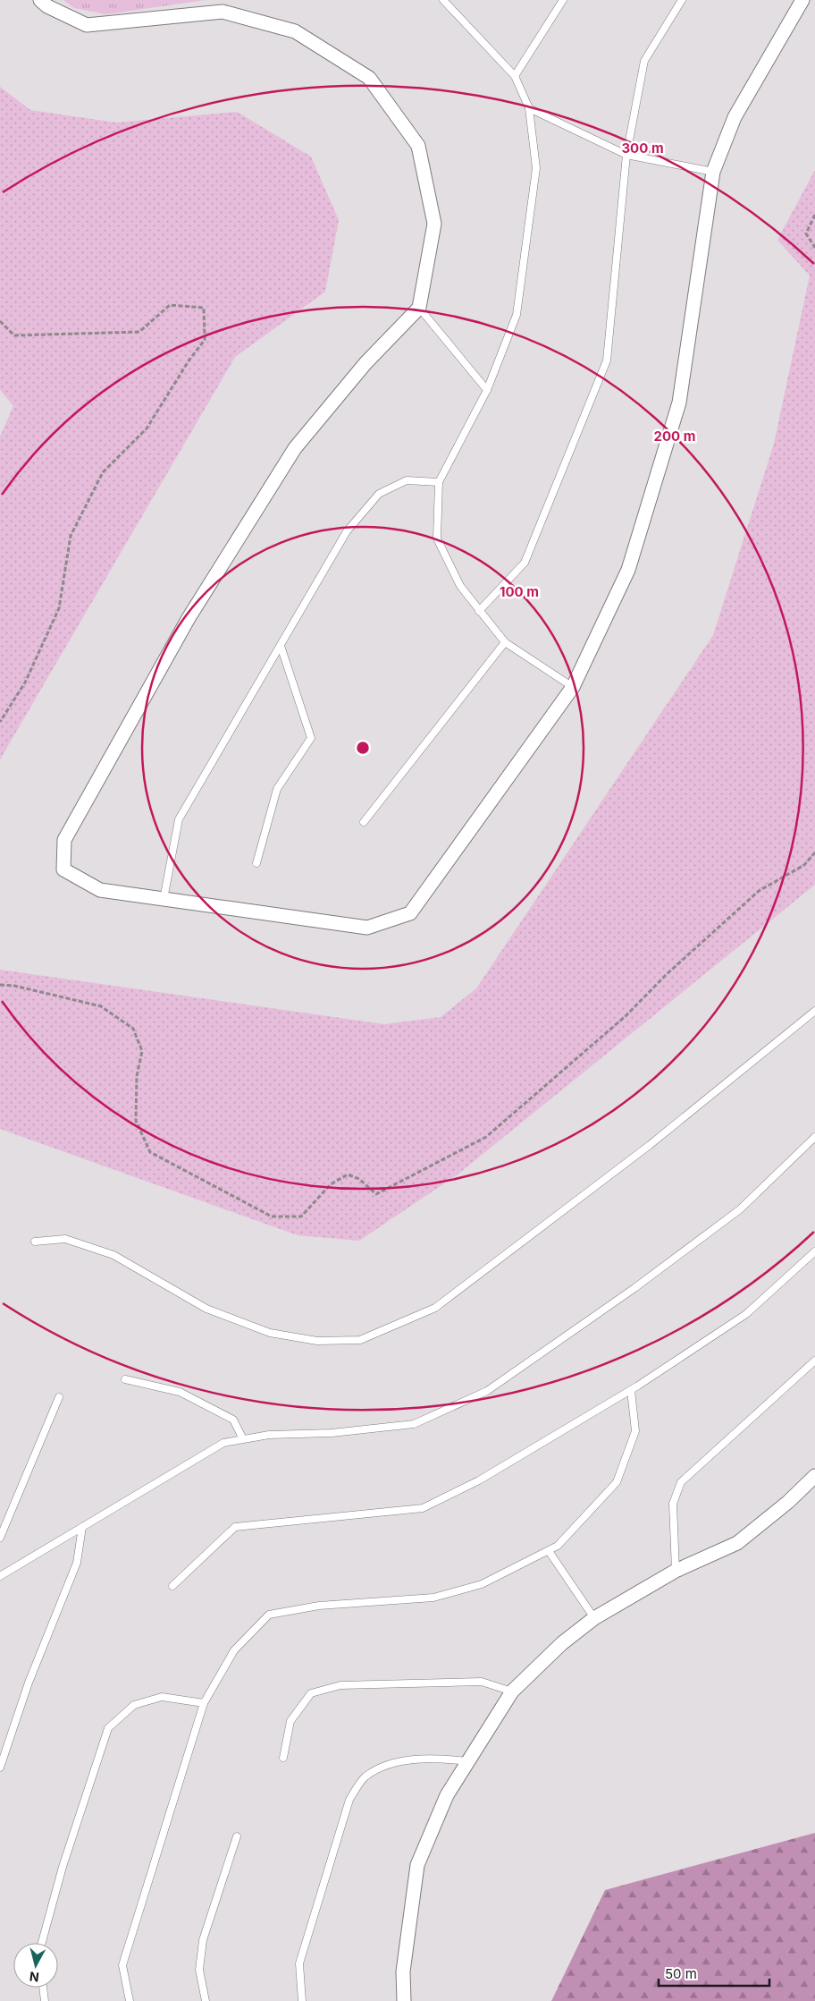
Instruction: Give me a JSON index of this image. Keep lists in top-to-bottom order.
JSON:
{
  "scale_bar": "50 m",
  "north": "bottom",
  "rings": ["300 m", "200 m", "100 m"]
}
